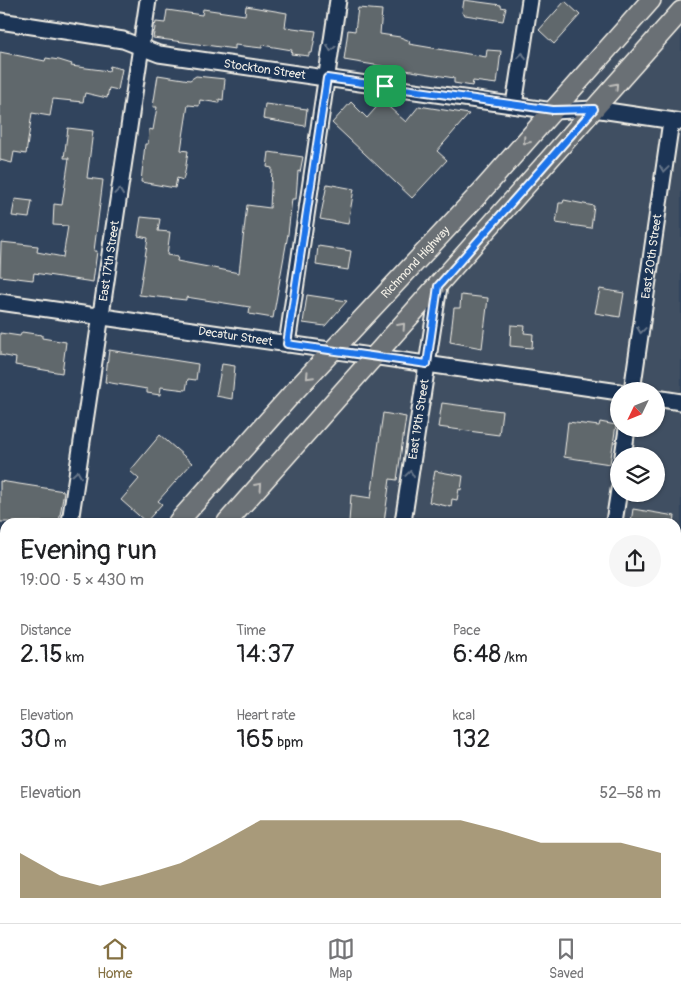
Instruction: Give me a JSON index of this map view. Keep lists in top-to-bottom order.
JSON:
{
  "streets": {
    "main road": ["Richmond Highway"],
    "street": [
      "Stockton Street",
      "East 20th Street",
      "East 17th Street",
      "Decatur Street",
      "East 19th Street"
    ]
  },
  "crossings": [
    ["Stockton Street", "East 20th Street"],
    ["Stockton Street", "East 17th Street"],
    ["Stockton Street", "Richmond Highway"],
    ["East 17th Street", "Decatur Street"],
    ["Richmond Highway", "Decatur Street"],
    ["Decatur Street", "East 19th Street"]
  ],
  "one_way": ["East 20th Street", "East 17th Street", "East 19th Street"],
  "north": "bottom left",
  "page": {
    "heading": ["Evening run", "19:00 · 5 × 430 m"],
    "stats": [
      ["Distance", "2.15 km"],
      ["Time", "14:37"],
      ["Pace", "6:48 /km"],
      ["Elevation", "30 m"],
      ["Heart rate", "165 bpm"],
      ["kcal", "132"]
    ],
    "chart": ["Elevation", "52–58 m"],
    "tabs": ["Home", "Map", "Saved"]
  }
}
